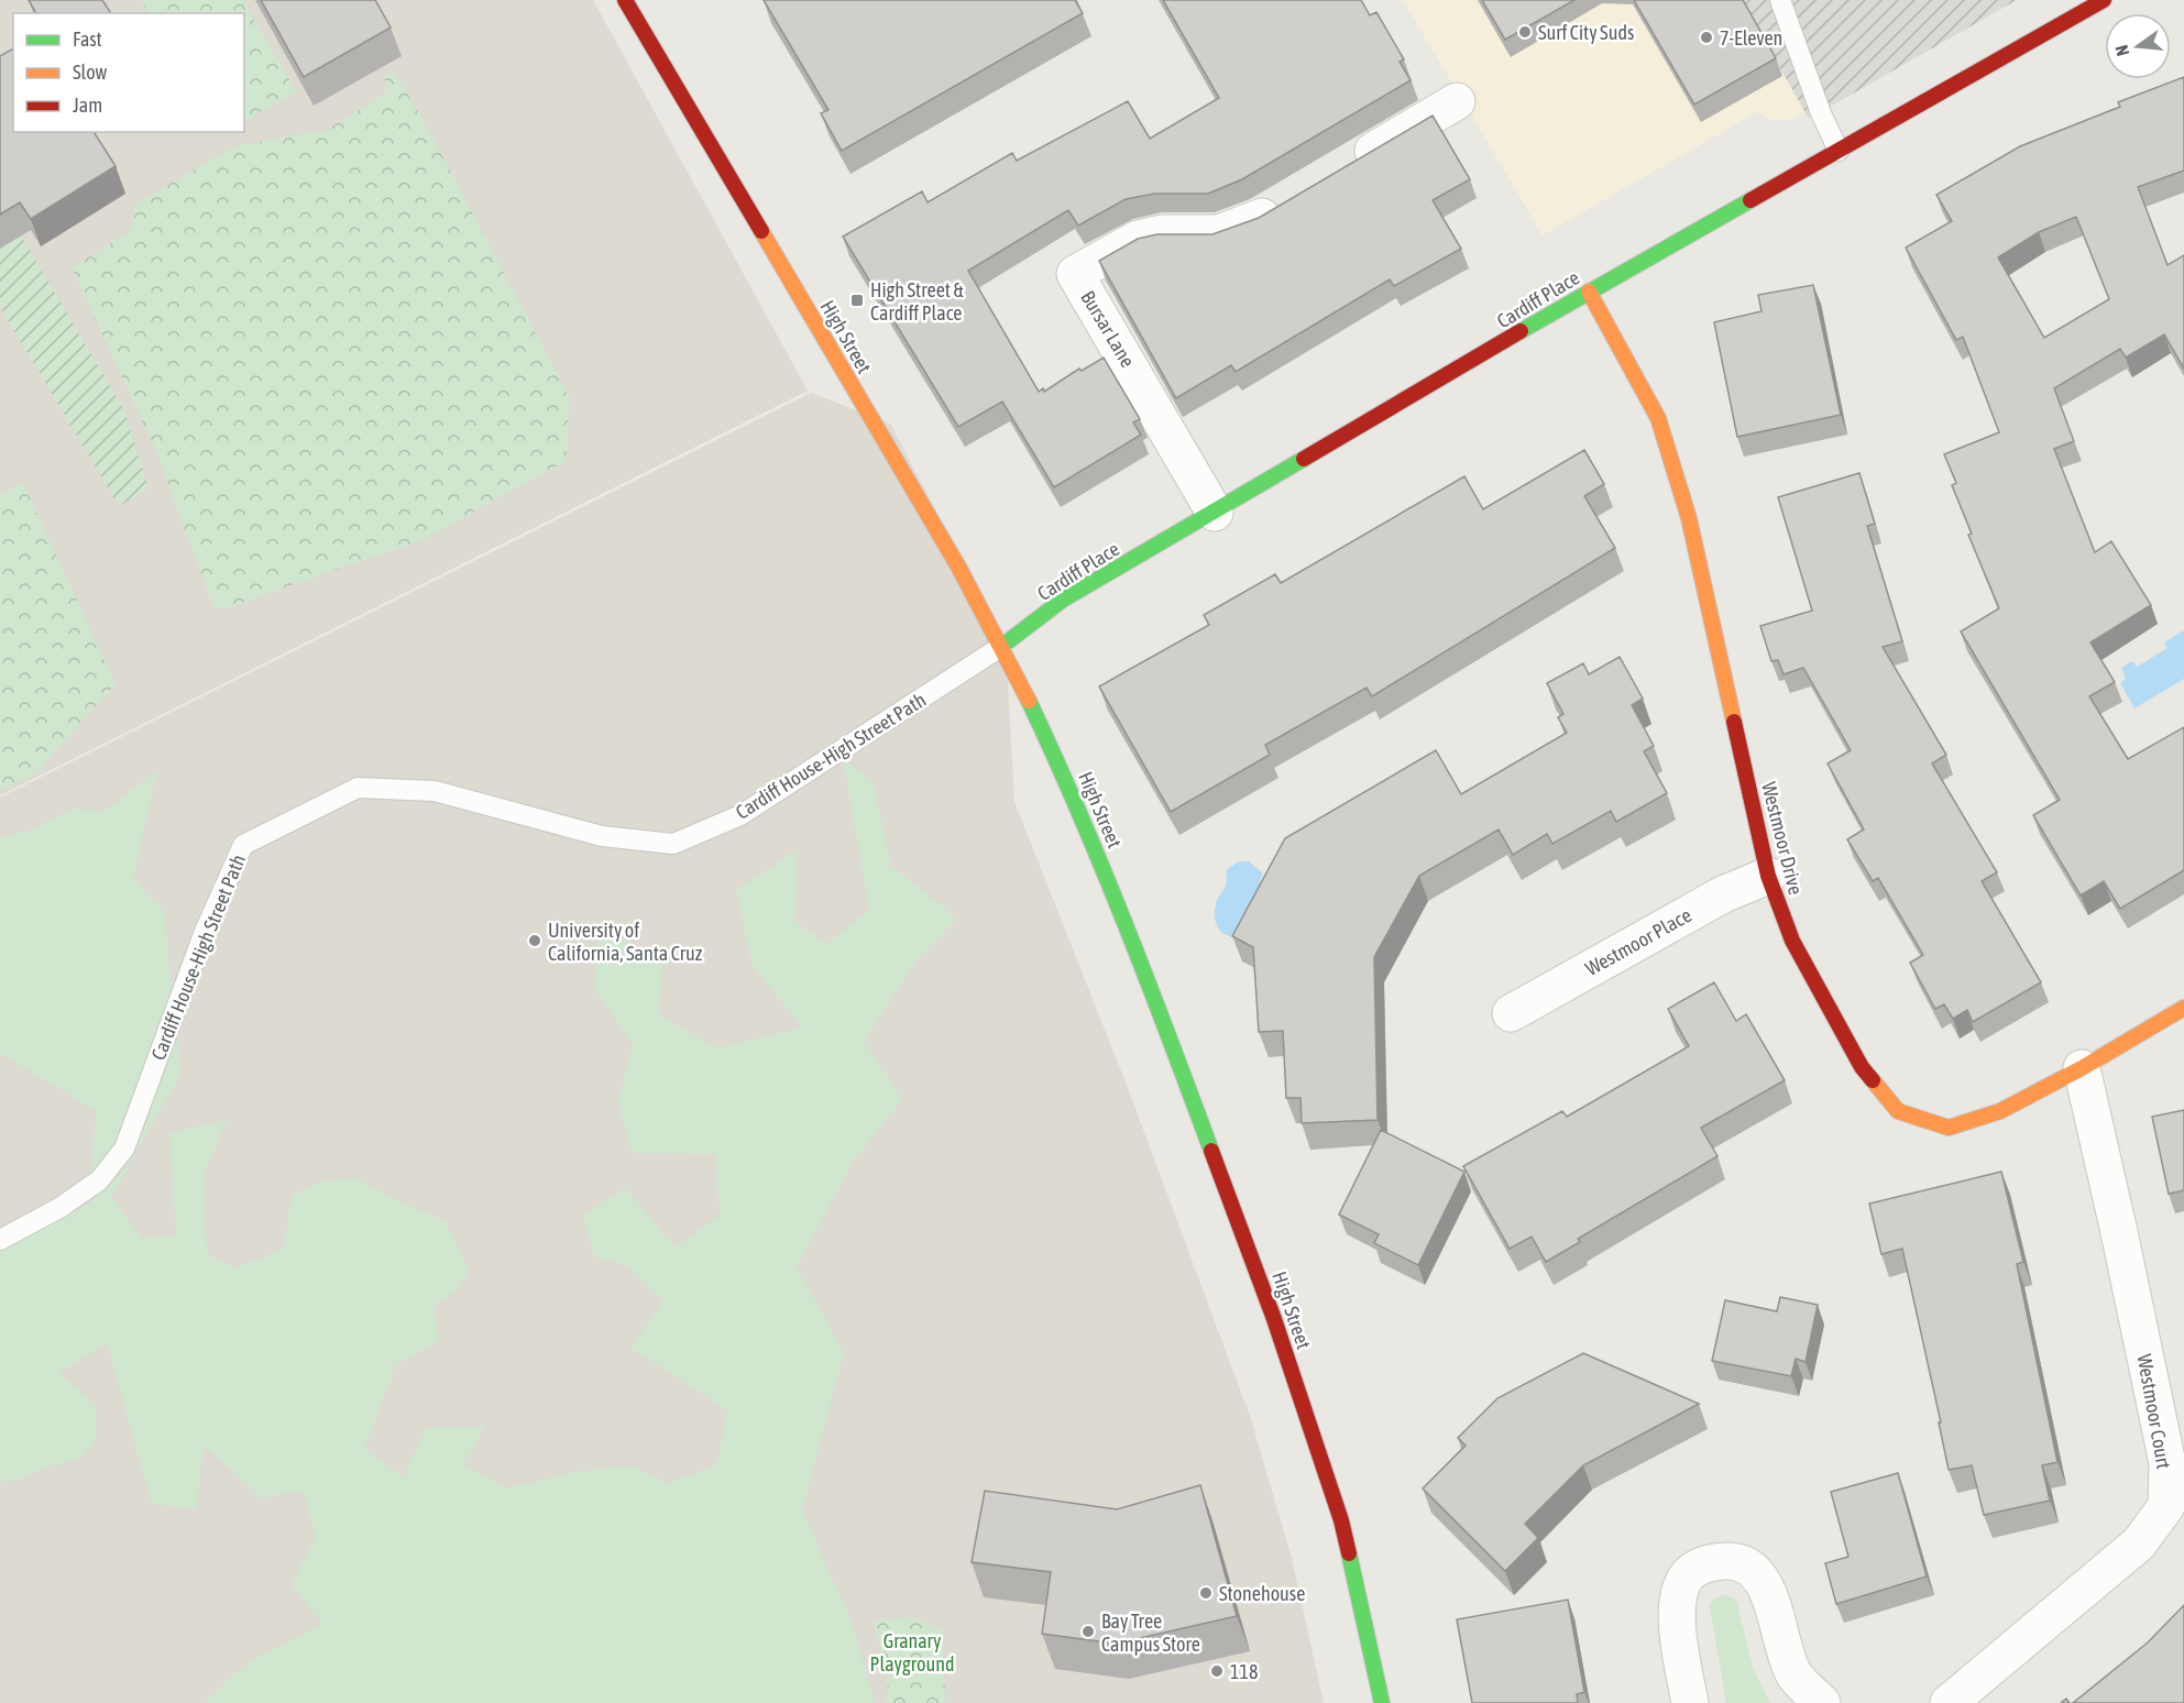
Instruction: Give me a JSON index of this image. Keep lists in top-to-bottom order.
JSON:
{
  "streets": {
    "street": [
      "Cardiff Place",
      "Bursar Lane",
      "High Street",
      "Westmoor Drive",
      "Westmoor Place",
      "Westmoor Court"
    ],
    "lane": ["Cardiff House-High Street Path"]
  },
  "crossings": [
    ["Cardiff Place", "Bursar Lane"],
    ["Cardiff Place", "High Street"],
    ["Cardiff Place", "Cardiff House-High Street Path"],
    ["Cardiff Place", "Westmoor Drive"],
    ["High Street", "Cardiff House-High Street Path"],
    ["Westmoor Drive", "Westmoor Place"],
    ["Westmoor Drive", "Westmoor Court"]
  ],
  "parks": ["Granary Playground"],
  "places": {
    "other": [
      "Surf City Suds",
      "7-Eleven",
      "University of California, Santa Cruz",
      "Stonehouse",
      "Bay Tree Campus Store",
      "118"
    ],
    "transit": ["High Street & Cardiff Place"]
  },
  "legend": ["Fast", "Slow", "Jam"],
  "north": "left"
}
